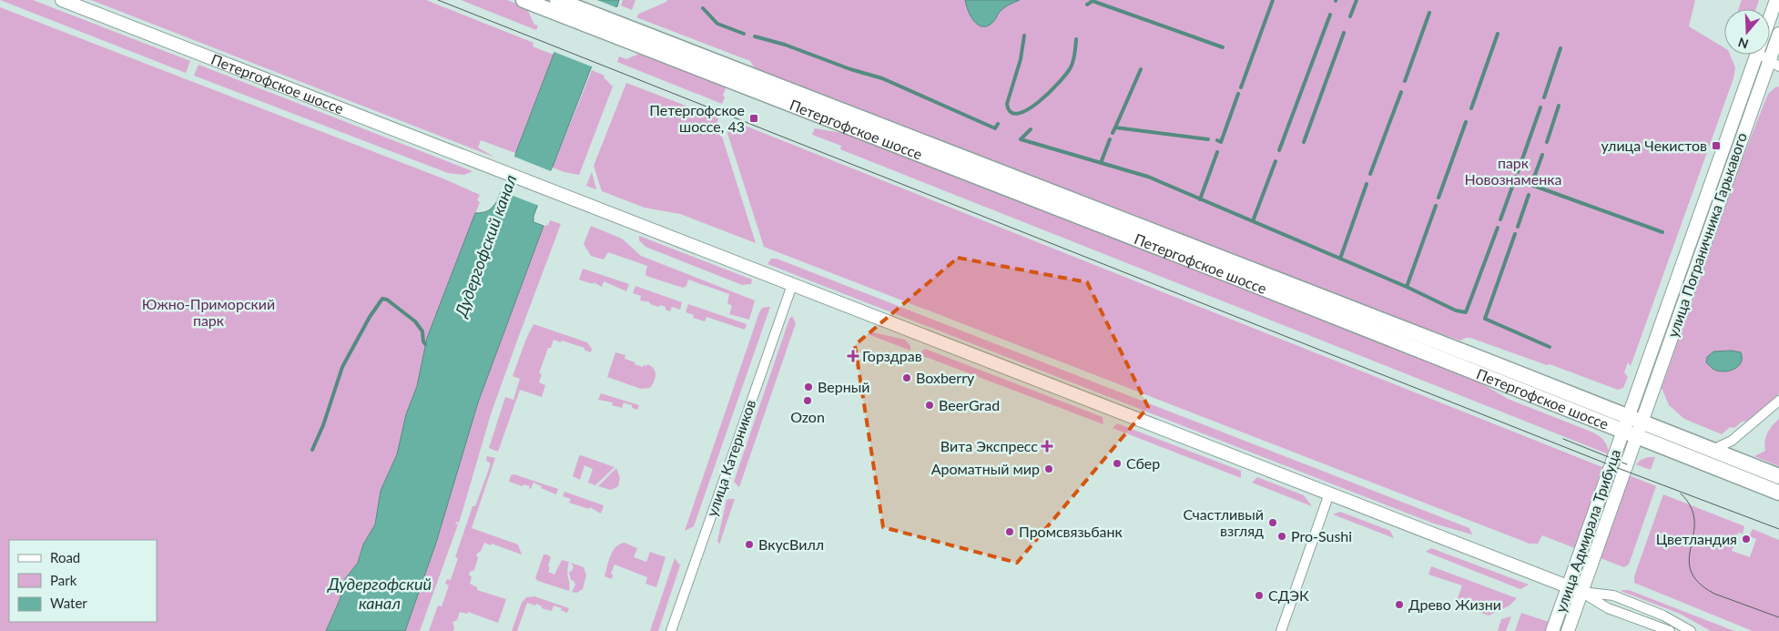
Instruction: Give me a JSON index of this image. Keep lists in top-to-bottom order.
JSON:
{
  "streets": {
    "main road": ["Петергофское шоссе"],
    "street": ["улица Пограничника Гарькавого", "улица Катерников", "улица Адмирала Трибуца"]
  },
  "crossings": [
    ["Петергофское шоссе", "улица Пограничника Гарькавого"],
    ["Петергофское шоссе", "улица Катерников"],
    ["Петергофское шоссе", "улица Адмирала Трибуца"],
    ["улица Пограничника Гарькавого", "улица Адмирала Трибуца"]
  ],
  "water": ["Дудергофский канал"],
  "parks": ["парк Новознаменка", "Южно-Приморский парк"],
  "places": {
    "transit": ["Петергофское шоссе, 43", "улица Чекистов"],
    "health": ["Горздрав", "Вита Экспресс"],
    "other": [
      "Boxberry",
      "Верный",
      "Ozon",
      "BeerGrad",
      "Сбер",
      "Ароматный мир",
      "Счастливый взгляд",
      "Промсвязьбанк",
      "Pro-Sushi",
      "Цветландия",
      "ВкусВилл",
      "СДЭК",
      "Древо Жизни"
    ]
  },
  "legend": ["Road", "Park", "Water"],
  "north": "bottom"
}
